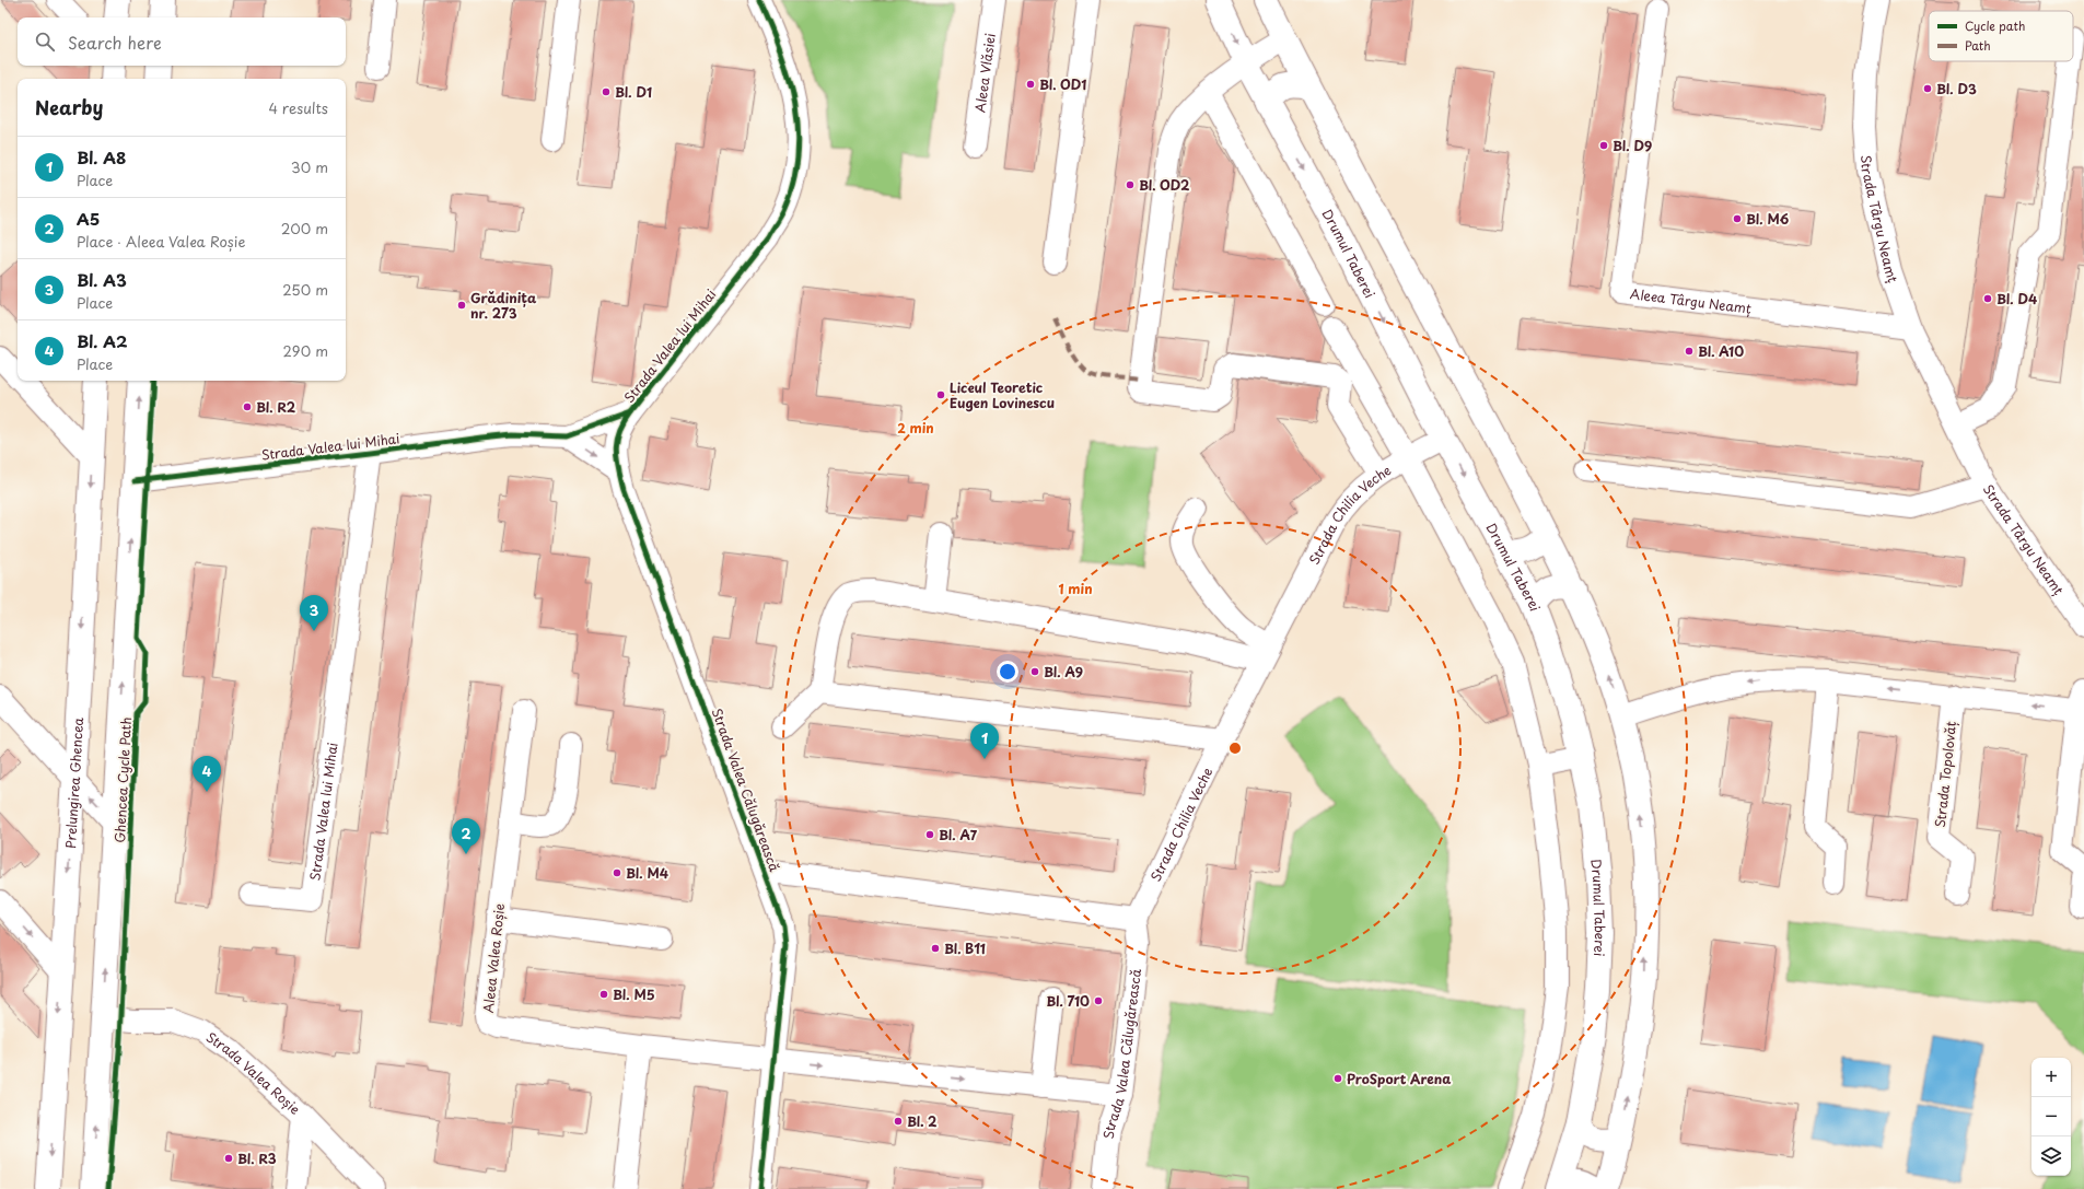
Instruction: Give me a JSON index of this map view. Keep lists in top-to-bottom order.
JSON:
{
  "streets": {
    "main road": ["Drumul Taberei", "Prelungirea Ghencea"],
    "street": [
      "Aleea Vlăsiei",
      "Strada Târgu Neamț",
      "Aleea Târgu Neamț",
      "Strada Valea lui Mihai",
      "Strada Chilia Veche",
      "Strada Topolovăț",
      "Strada Valea Călugărească",
      "Aleea Valea Roșie",
      "Strada Valea Roșie"
    ],
    "cycle path": ["Ghencea Cycle Path"]
  },
  "crossings": [
    ["Strada Târgu Neamț", "Aleea Târgu Neamț"],
    ["Drumul Taberei", "Strada Chilia Veche"],
    ["Strada Valea lui Mihai", "Strada Valea Călugărească"],
    ["Strada Chilia Veche", "Strada Valea Călugărească"],
    ["Strada Valea Călugărească", "Aleea Valea Roșie"]
  ],
  "places": [
    "Bl. OD1",
    "Bl. D3",
    "Bl. D1",
    "Bl. D9",
    "Bl. OD2",
    "Bl. M6",
    "Bl. D4",
    "Grădinița nr. 273",
    "Bl. A10",
    "Liceul Teoretic Eugen Lovinescu",
    "Bl. R2",
    "Bl. A9",
    "Bl. A7",
    "Bl. M4",
    "Bl. B11",
    "Bl. M5",
    "Bl. 710",
    "ProSport Arena",
    "Bl. 2",
    "Bl. R3"
  ],
  "legend": ["Cycle path", "Path"],
  "page": {
    "search": "Search here",
    "heading": ["Nearby", "4 results"],
    "list": [
      {
        "mark": "1",
        "name": "Bl. A8",
        "note": "Place",
        "value": "30 m"
      },
      {
        "mark": "2",
        "name": "A5",
        "note": "Place · Aleea Valea Roșie",
        "value": "200 m"
      },
      {
        "mark": "3",
        "name": "Bl. A3",
        "note": "Place",
        "value": "250 m"
      },
      {
        "mark": "4",
        "name": "Bl. A2",
        "note": "Place",
        "value": "290 m"
      }
    ],
    "pins": [
      "3",
      "1",
      "4",
      "2"
    ],
    "map_buttons": ["+", "−"]
  },
  "rings": ["2 min", "1 min"]
}
